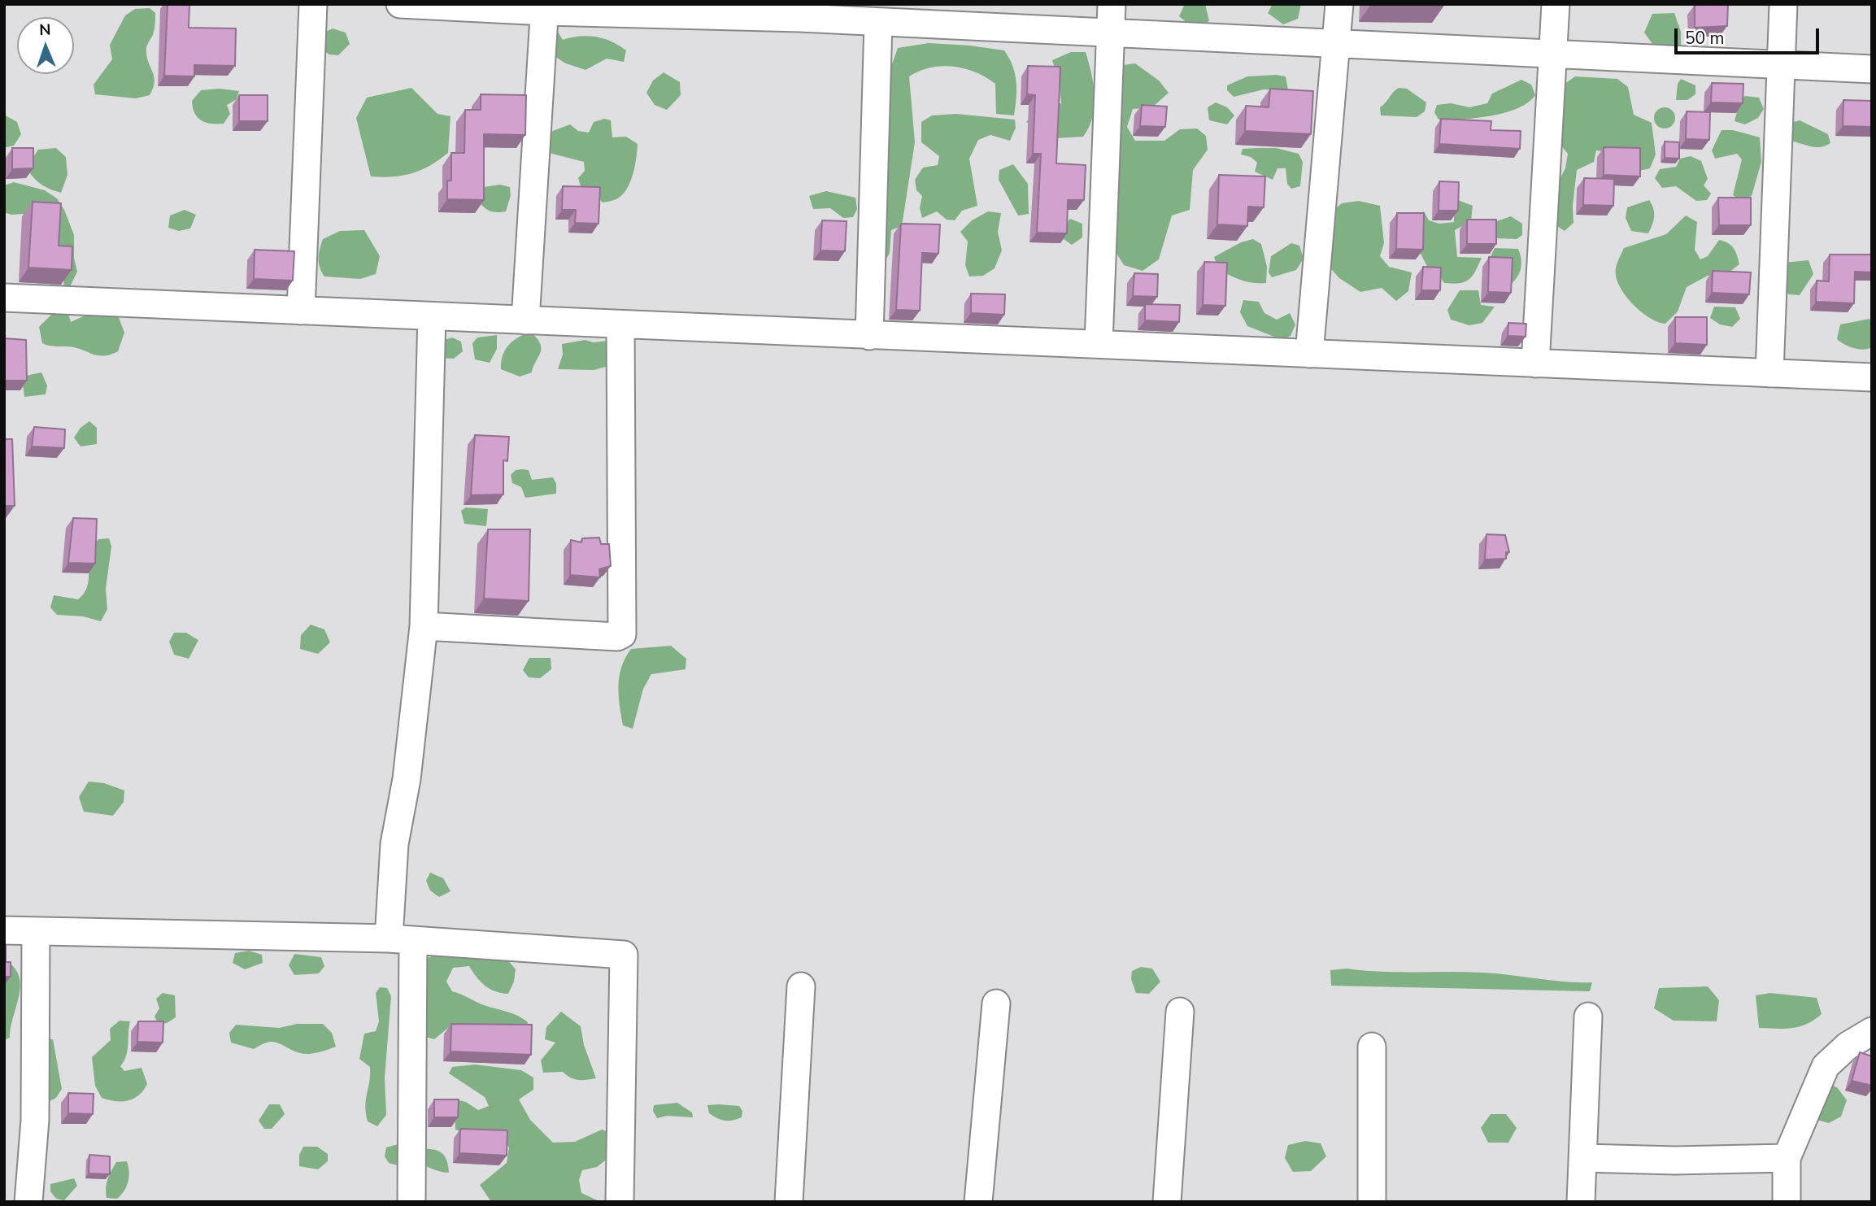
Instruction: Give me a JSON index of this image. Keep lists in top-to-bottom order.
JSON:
{
  "scale_bar": "50 m",
  "north": "top"
}
